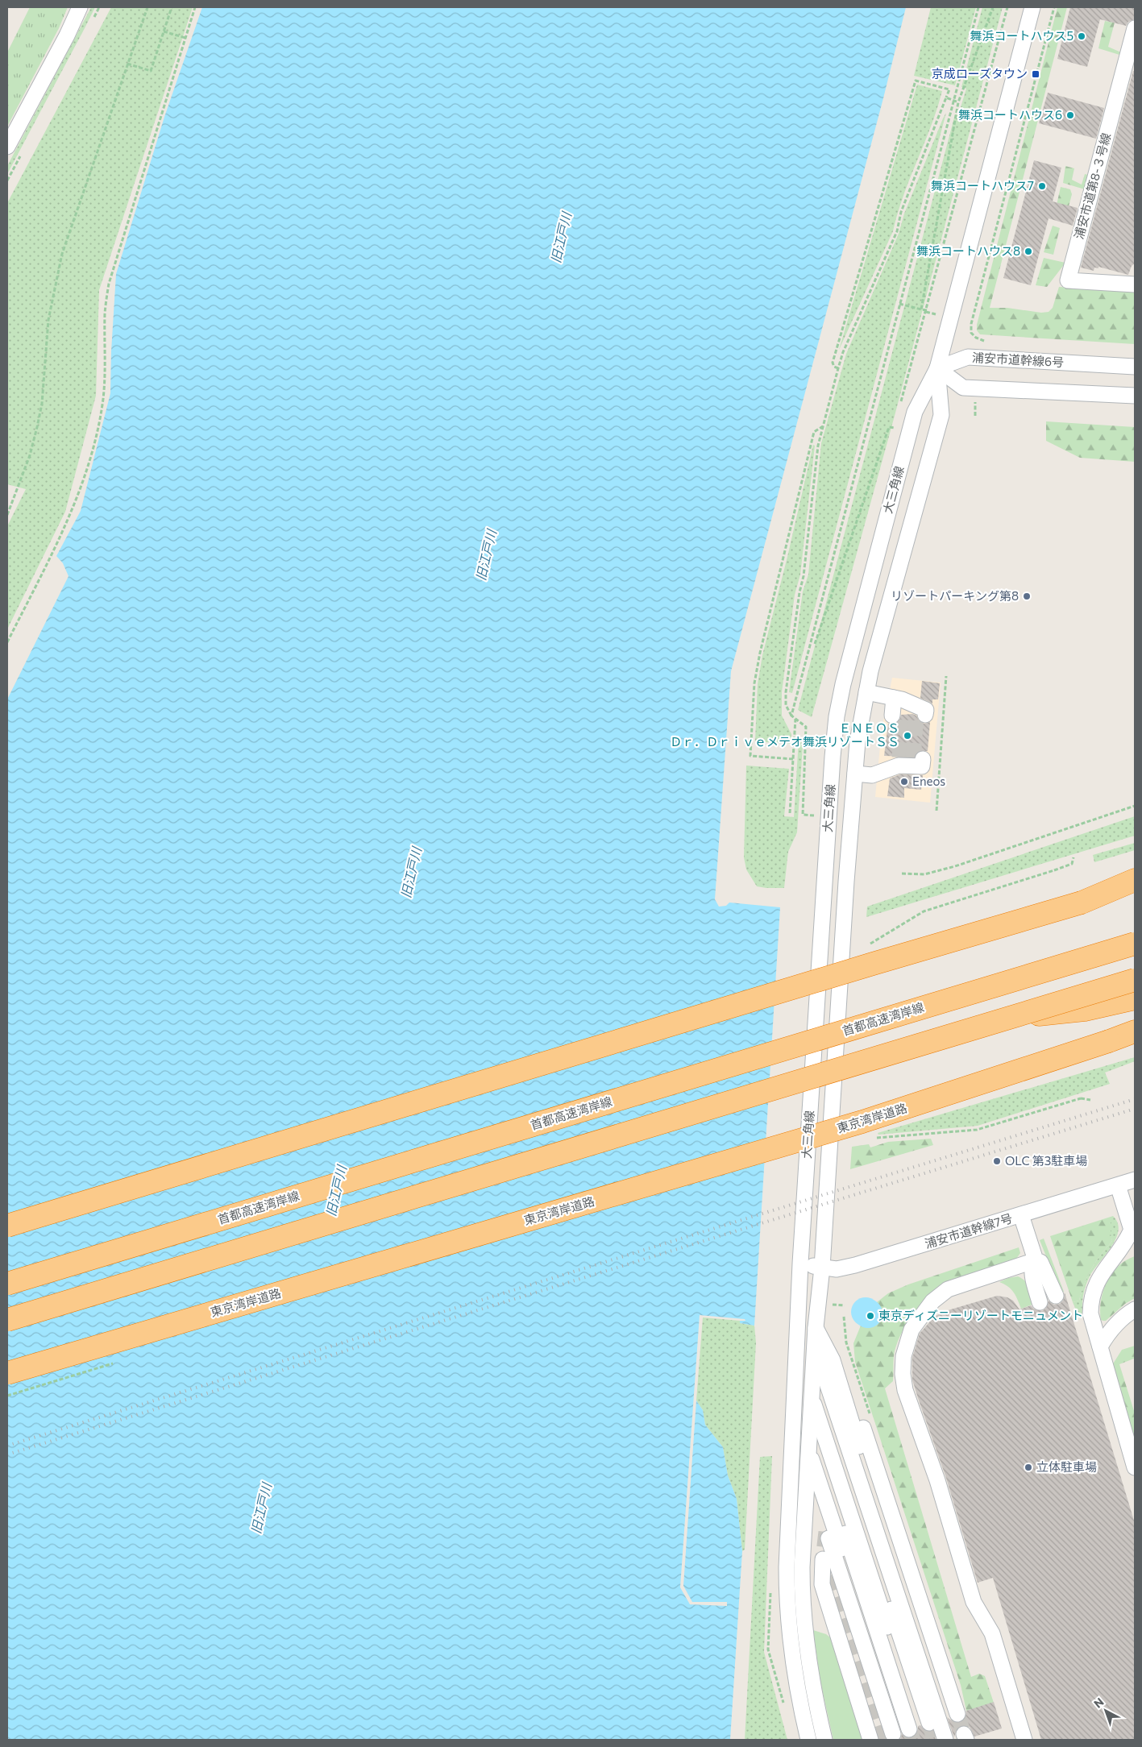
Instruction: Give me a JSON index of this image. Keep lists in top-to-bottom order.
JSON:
{
  "streets": {
    "highway": ["首都高速湾岸線", "東京湾岸道路"],
    "street": [
      "浦安市道第8-３号線",
      "浦安市道幹線6号",
      "大三角線",
      "浦安市道幹線7号"
    ]
  },
  "crossings": [
    ["浦安市道幹線6号", "大三角線"],
    ["大三角線", "浦安市道幹線7号"]
  ],
  "water": ["旧江戸川"],
  "places": {
    "other": [
      "舞浜コートハウス5",
      "舞浜コートハウス6",
      "舞浜コートハウス7",
      "舞浜コートハウス8",
      "リゾートパーキング第8",
      "ＥＮＥＯＳ Ｄｒ．Ｄｒｉｖｅメテオ舞浜リゾートＳＳ",
      "Eneos",
      "OLC 第3駐車場",
      "東京ディズニーリゾートモニュメント",
      "立体駐車場"
    ],
    "transit": ["京成ローズタウン"]
  },
  "north": "top left"
}
